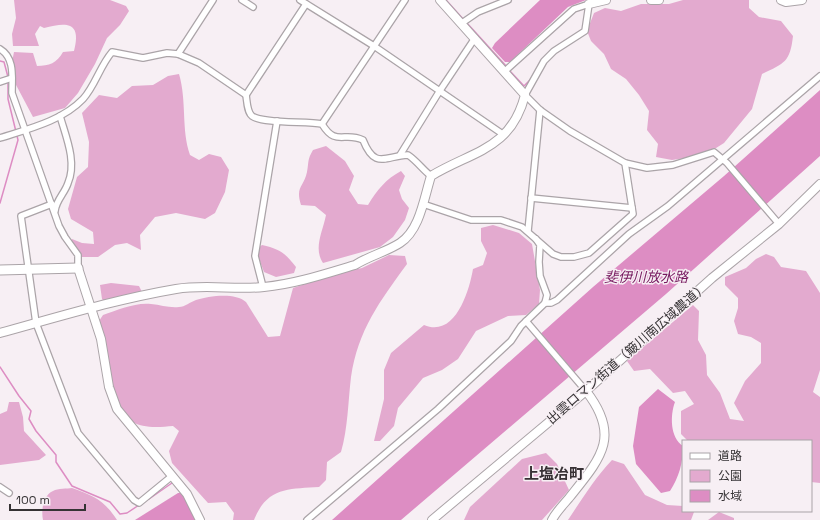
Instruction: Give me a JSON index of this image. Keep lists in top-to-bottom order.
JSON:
{
  "streets": {
    "street": ["出雲ロマン街道（簸川南広域農道）"]
  },
  "districts": ["上塩冶町"],
  "water": ["斐伊川放水路"],
  "legend": ["道路", "公園", "水域"],
  "scale_bar": "100 m"
}
